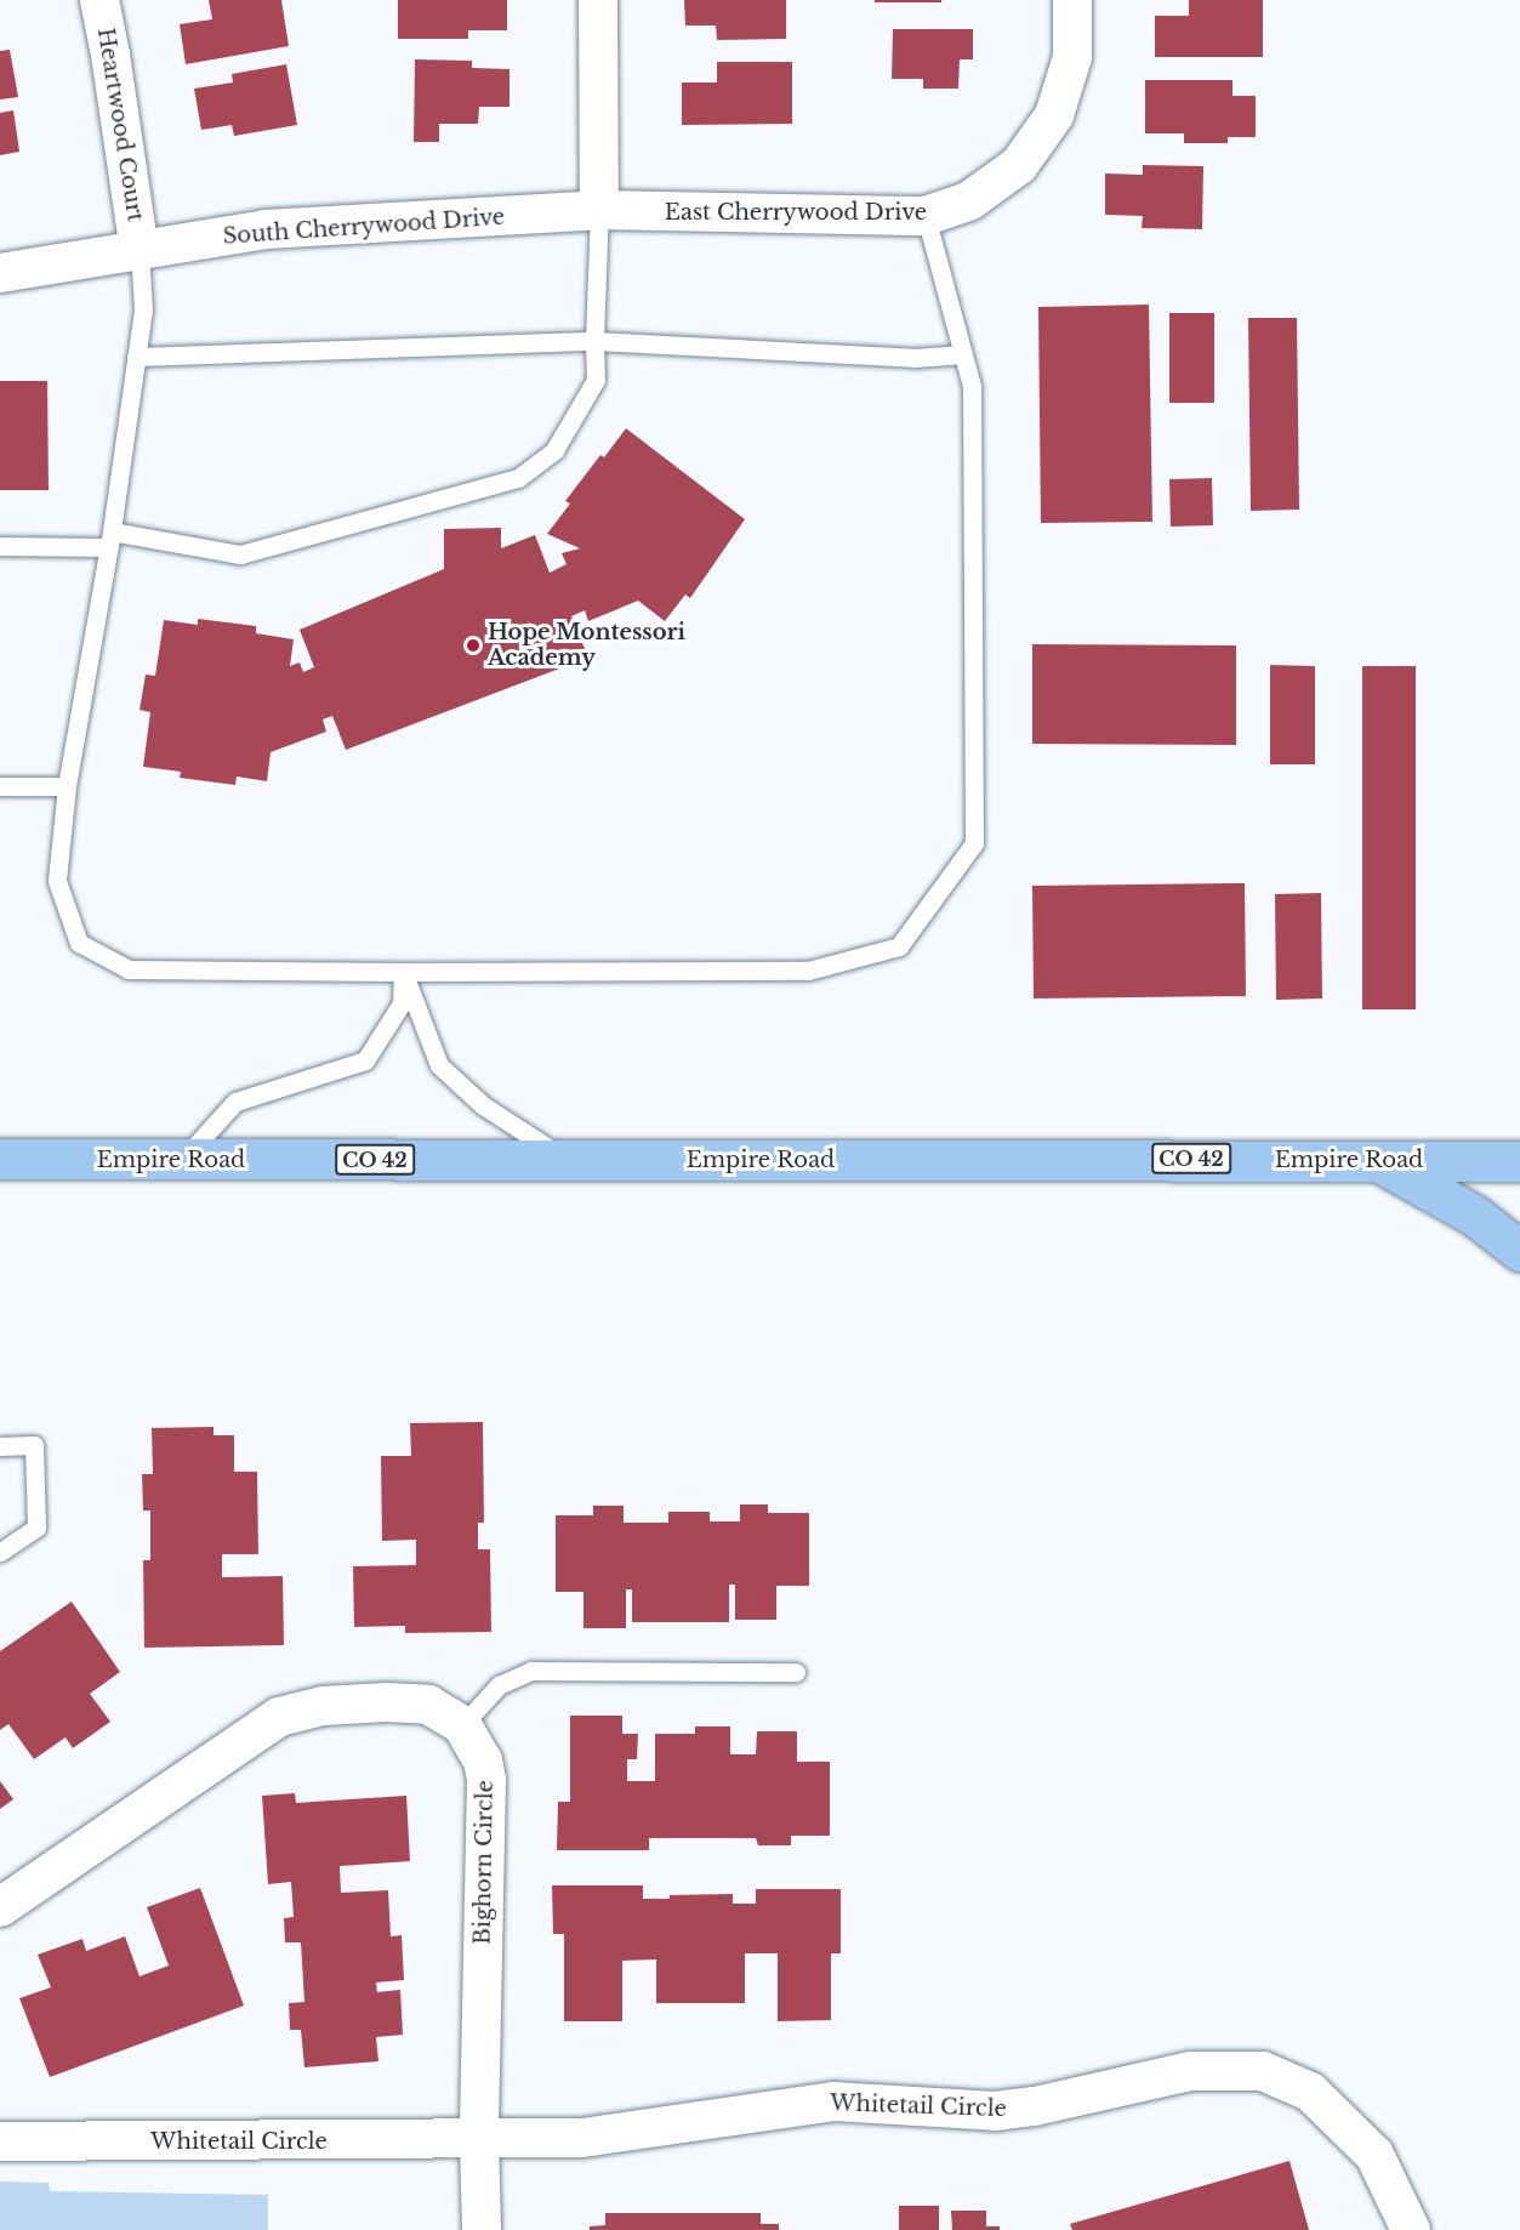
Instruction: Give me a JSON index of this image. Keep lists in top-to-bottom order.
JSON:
{
  "streets": {
    "main road": ["CO 42", "Empire Road"],
    "street": [
      "Heartwood Court",
      "East Cherrywood Drive",
      "South Cherrywood Drive",
      "Bighorn Circle",
      "Whitetail Circle"
    ]
  },
  "crossings": [
    ["Heartwood Court", "South Cherrywood Drive"],
    ["East Cherrywood Drive", "South Cherrywood Drive"],
    ["Bighorn Circle", "Whitetail Circle"]
  ],
  "places": ["Hope Montessori Academy"]
}
